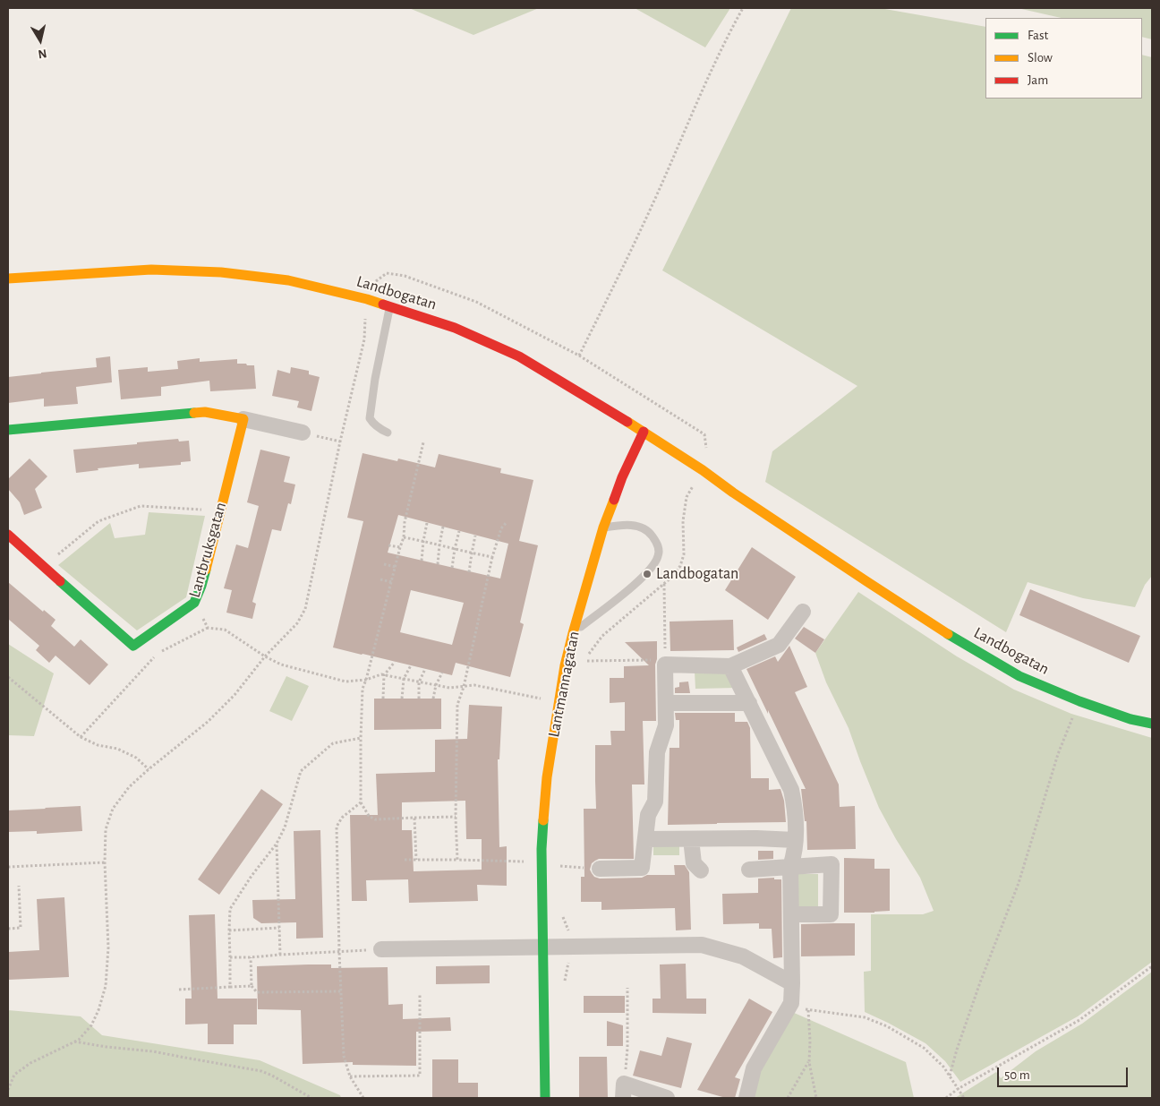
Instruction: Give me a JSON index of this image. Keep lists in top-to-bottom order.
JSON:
{
  "streets": {
    "street": ["Landbogatan", "Lantbruksgatan", "Lantmannagatan"]
  },
  "crossings": [
    ["Landbogatan", "Lantmannagatan"]
  ],
  "places": ["Landbogatan"],
  "legend": ["Fast", "Slow", "Jam"],
  "scale_bar": "50 m",
  "north": "bottom"
}
